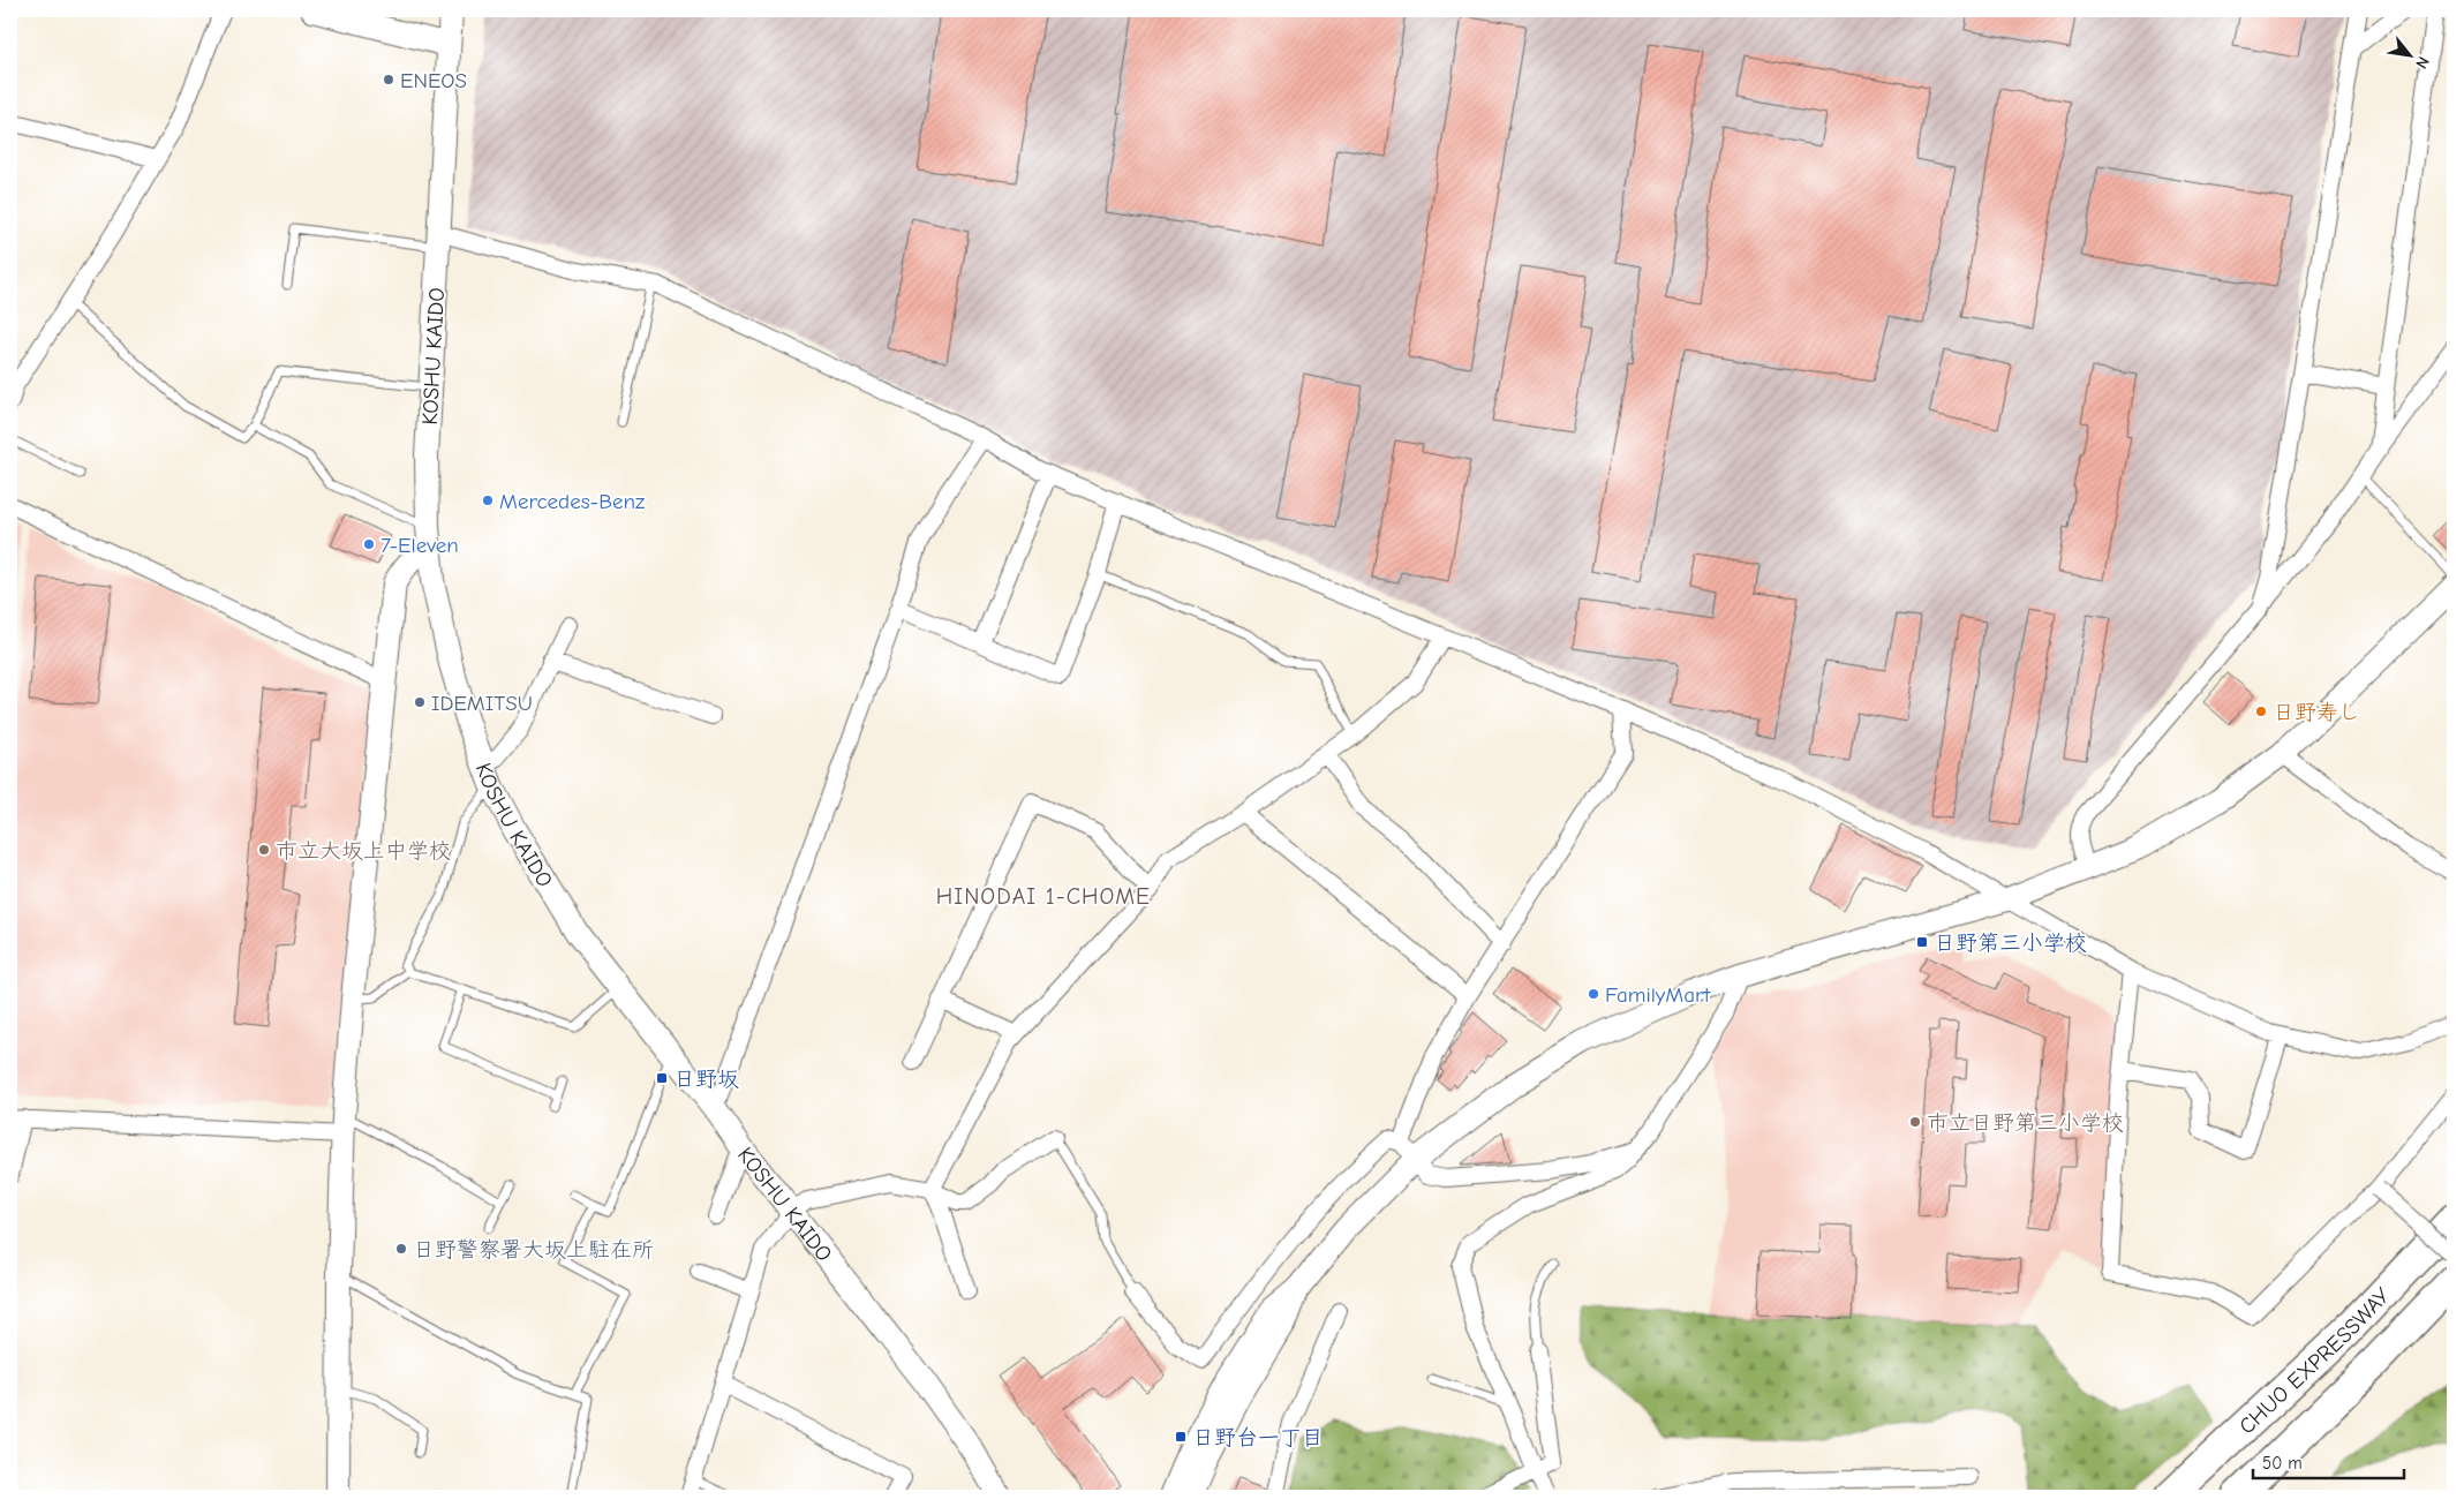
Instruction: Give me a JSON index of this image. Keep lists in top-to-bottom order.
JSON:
{
  "streets": {
    "highway": ["CHUO EXPRESSWAY"],
    "street": ["KOSHU KAIDO"]
  },
  "districts": ["HINODAI 1-CHOME"],
  "places": {
    "other": [
      "ENEOS",
      "Mercedes-Benz",
      "7-Eleven",
      "IDEMITSU",
      "日野寿し",
      "市立大坂上中学校",
      "FamilyMart",
      "市立日野第三小学校",
      "日野警察署大坂上駐在所"
    ],
    "transit": ["日野第三小学校", "日野坂", "日野台一丁目"]
  },
  "scale_bar": "50 m",
  "north": "bottom right"
}
